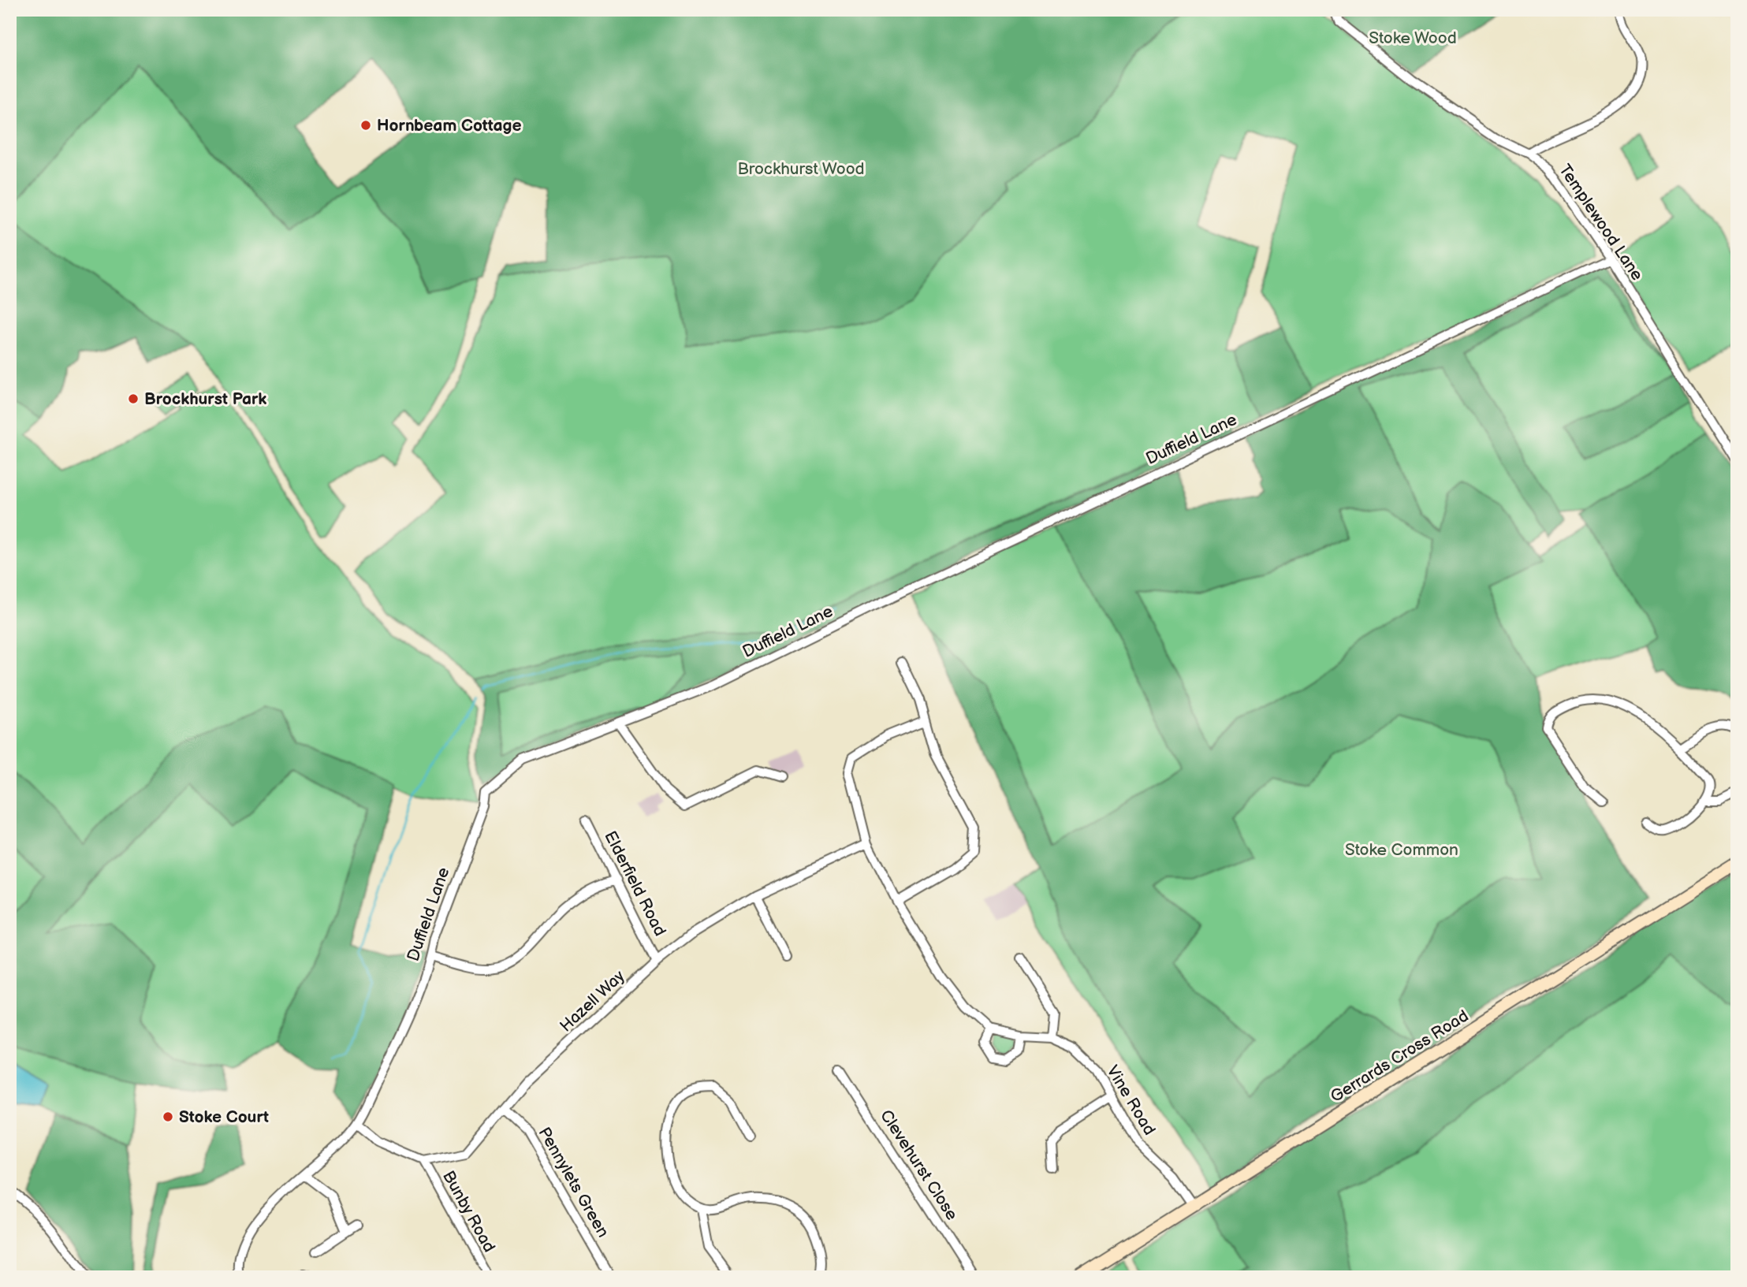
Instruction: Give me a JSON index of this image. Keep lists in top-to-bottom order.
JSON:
{
  "streets": {
    "main road": ["Gerrards Cross Road"],
    "street": [
      "Templewood Lane",
      "Duffield Lane",
      "Elderfield Road",
      "Hazell Way",
      "Vine Road",
      "Clevehurst Close",
      "Pennylets Green",
      "Bunby Road"
    ]
  },
  "crossings": [
    ["Templewood Lane", "Duffield Lane"],
    ["Elderfield Road", "Hazell Way"],
    ["Hazell Way", "Vine Road"],
    ["Hazell Way", "Pennylets Green"],
    ["Hazell Way", "Bunby Road"],
    ["Gerrards Cross Road", "Vine Road"]
  ],
  "parks": ["Stoke Wood", "Brockhurst Wood", "Stoke Common"],
  "places": ["Hornbeam Cottage", "Brockhurst Park", "Stoke Court"]
}
